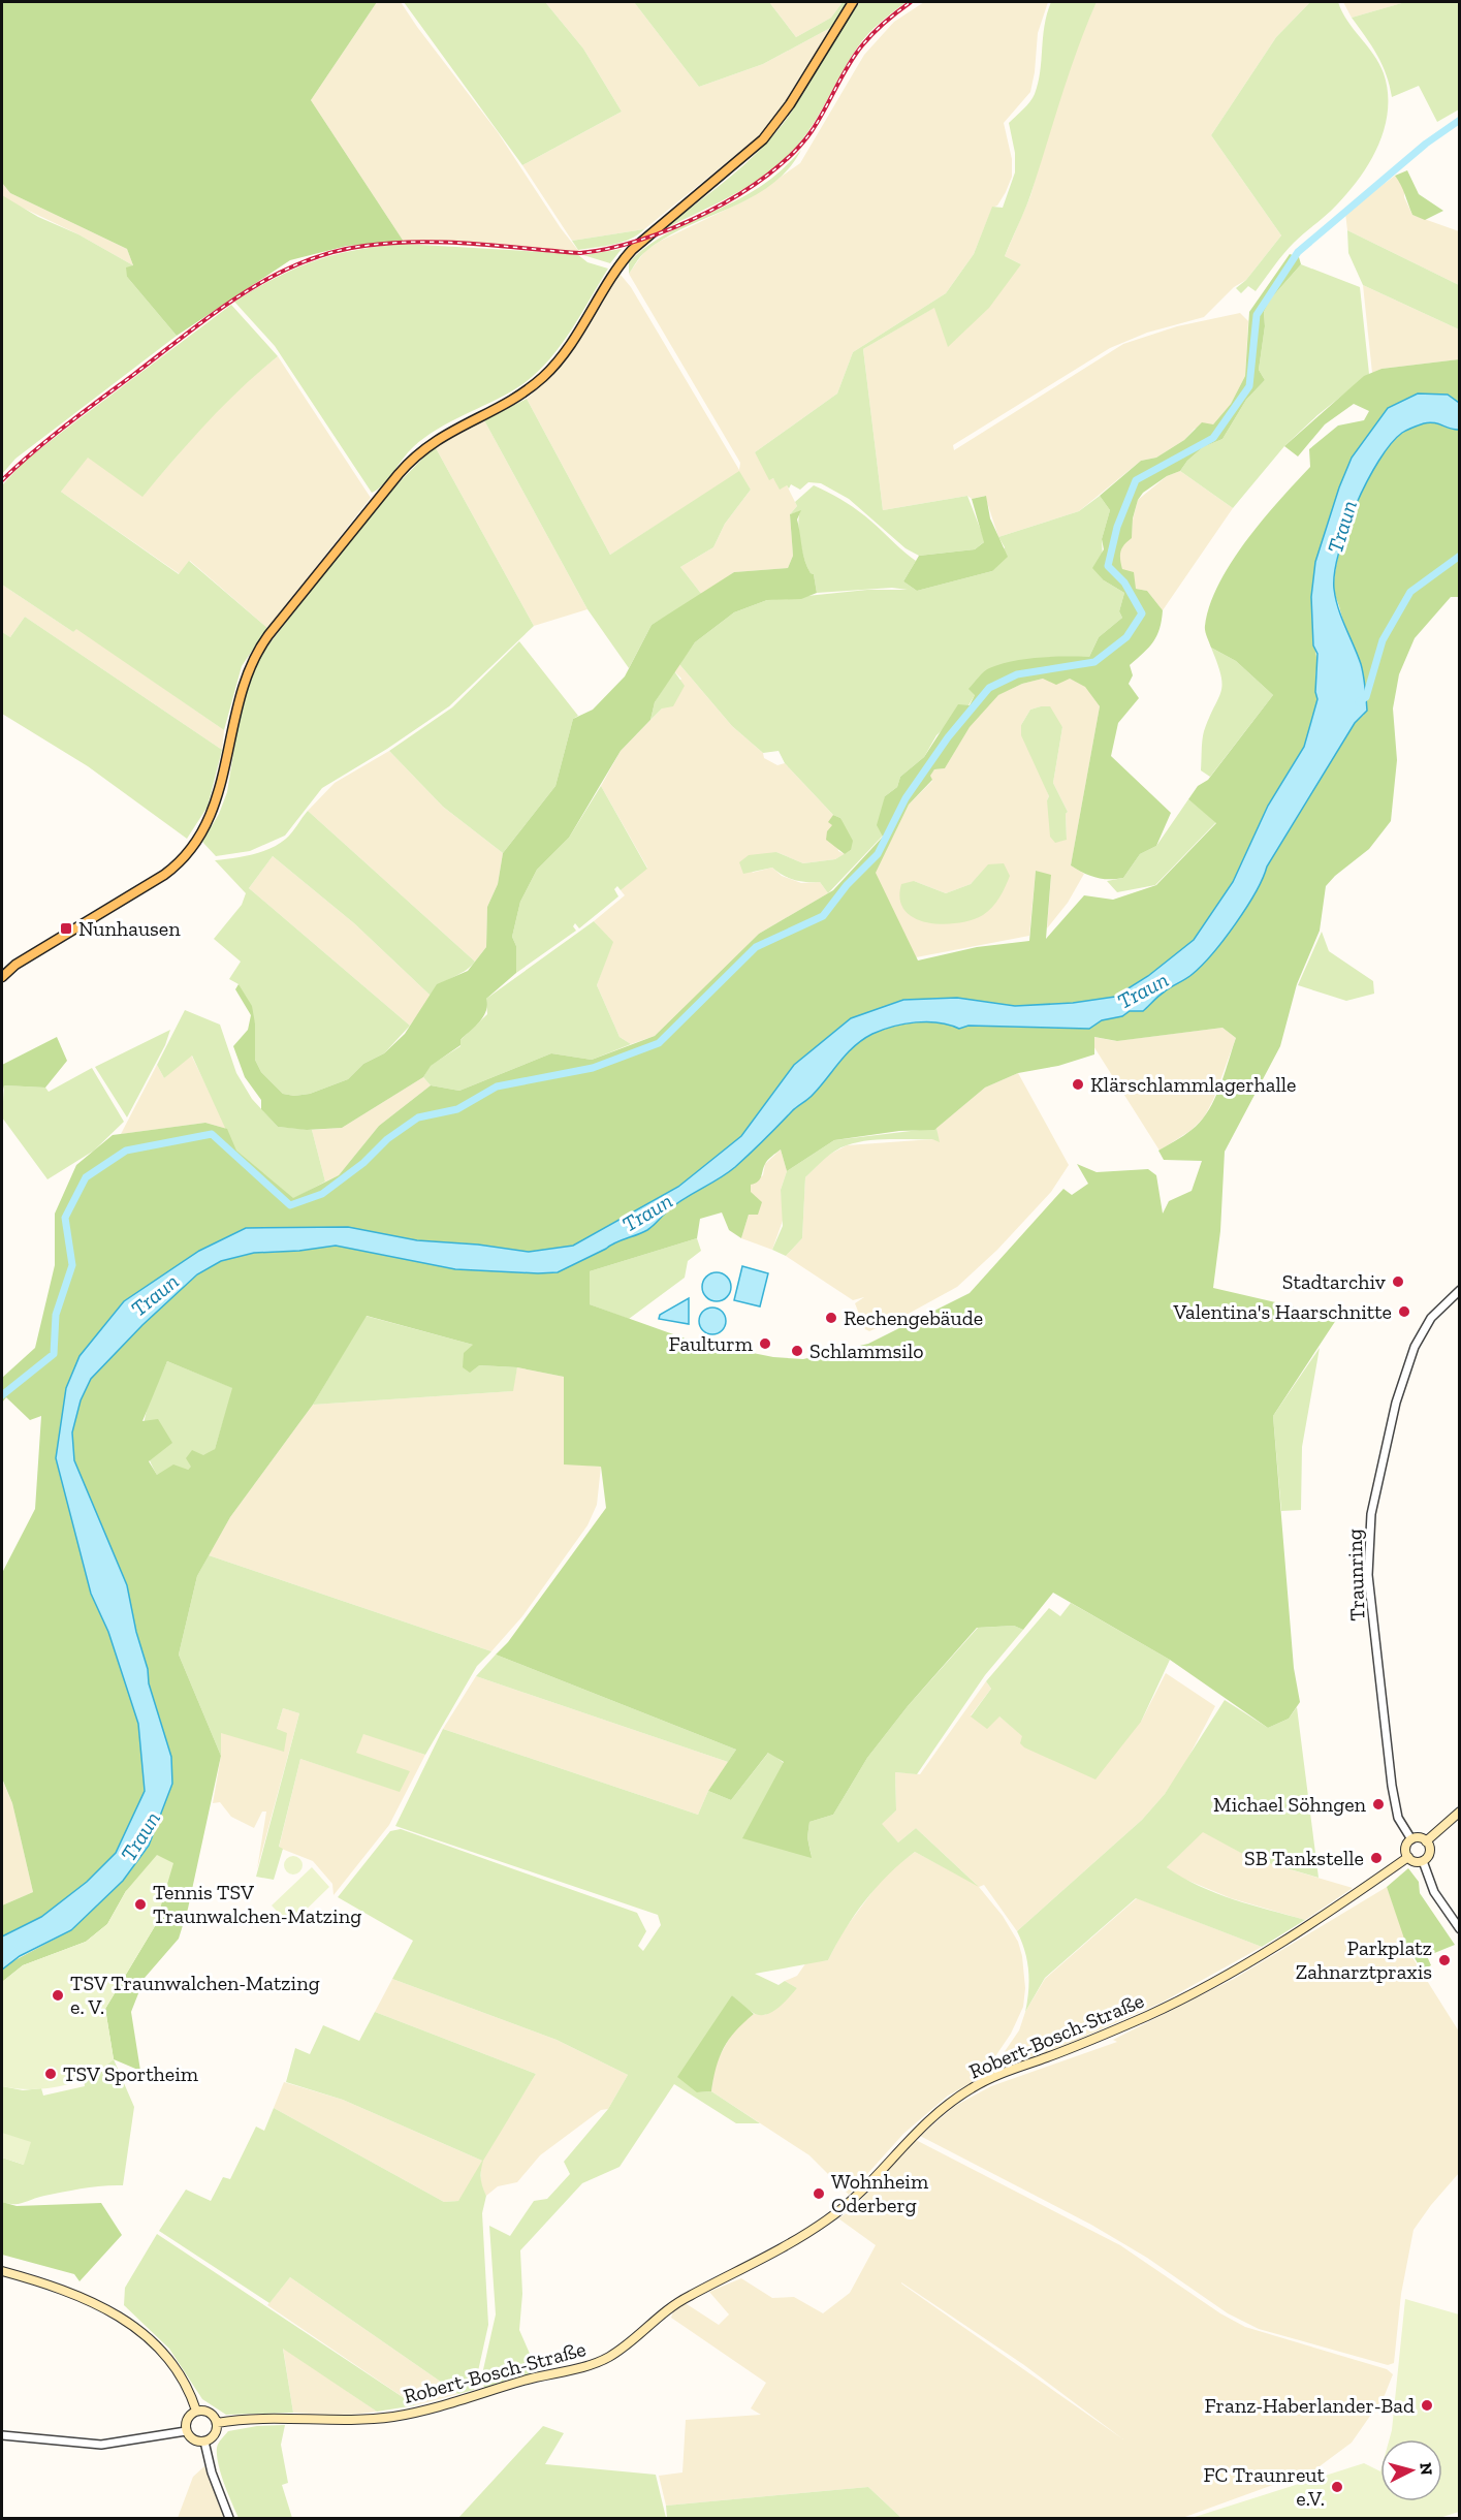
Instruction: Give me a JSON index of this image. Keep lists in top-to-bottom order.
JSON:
{
  "streets": {
    "main road": ["Robert-Bosch-Straße"],
    "street": ["Traunring"]
  },
  "crossings": [
    ["Traunring", "Robert-Bosch-Straße"]
  ],
  "water": ["Traun"],
  "places": {
    "transit": ["Nunhausen"],
    "other": [
      "Klärschlammlagerhalle",
      "Stadtarchiv",
      "Valentina's Haarschnitte",
      "Rechengebäude",
      "Faulturm",
      "Schlammsilo",
      "Michael Söhngen",
      "SB Tankstelle",
      "Tennis TSV Traunwalchen-Matzing",
      "Parkplatz Zahnarztpraxis",
      "TSV Traunwalchen-Matzing e. V.",
      "TSV Sportheim",
      "Wohnheim Oderberg",
      "Franz-Haberlander-Bad",
      "FC Traunreut e.V."
    ]
  },
  "north": "right"
}
